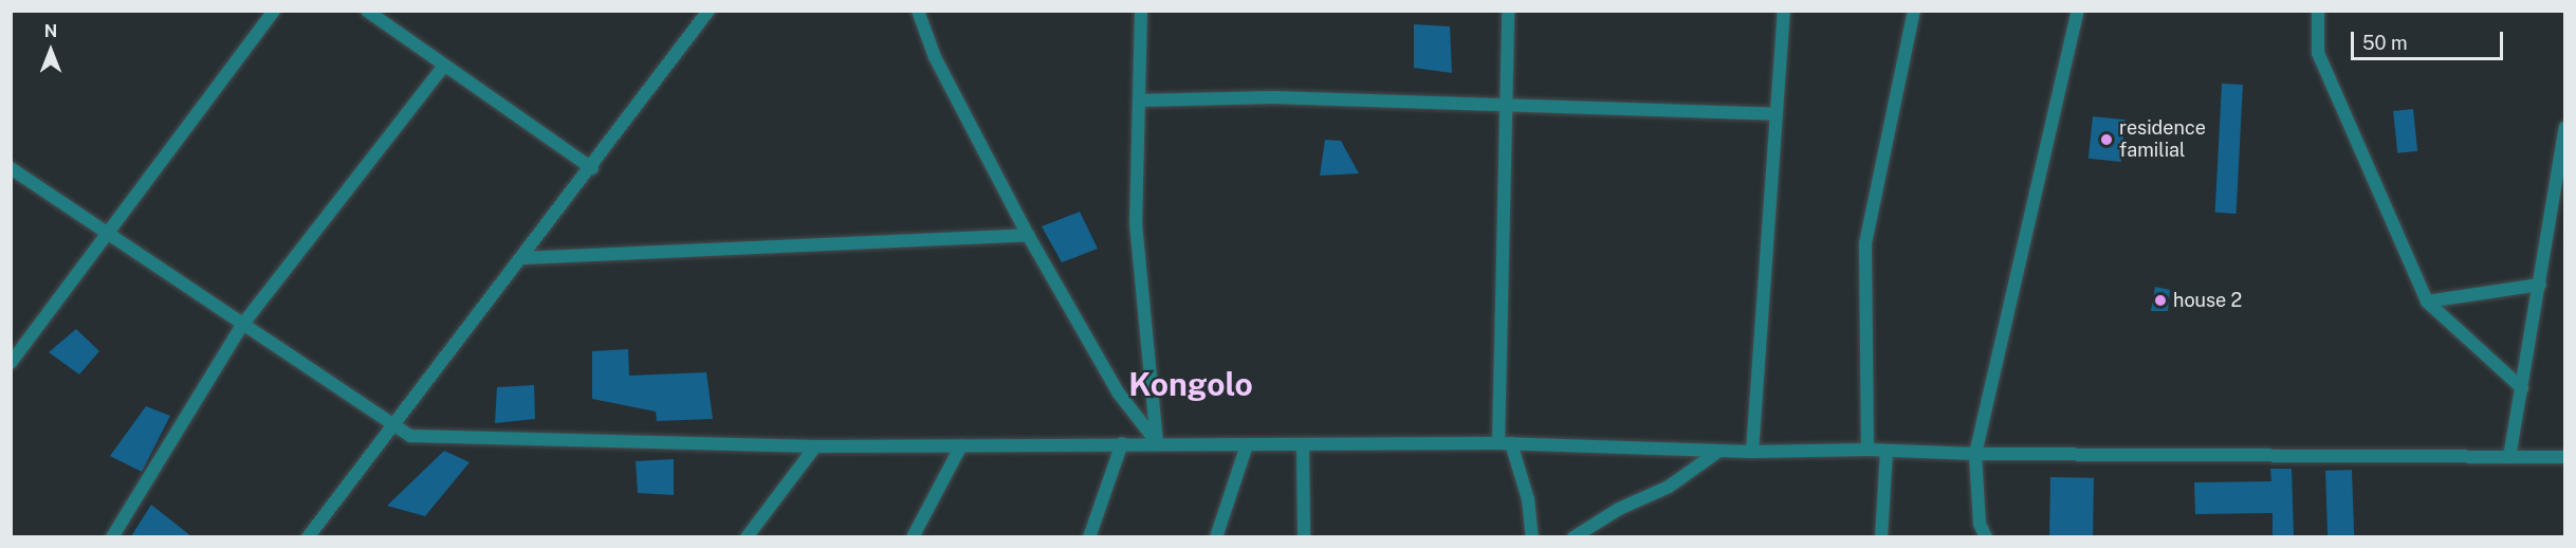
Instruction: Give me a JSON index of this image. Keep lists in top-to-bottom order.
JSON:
{
  "districts": ["Kongolo"],
  "places": ["residence familial", "house 2"],
  "scale_bar": "50 m",
  "north": "top"
}
